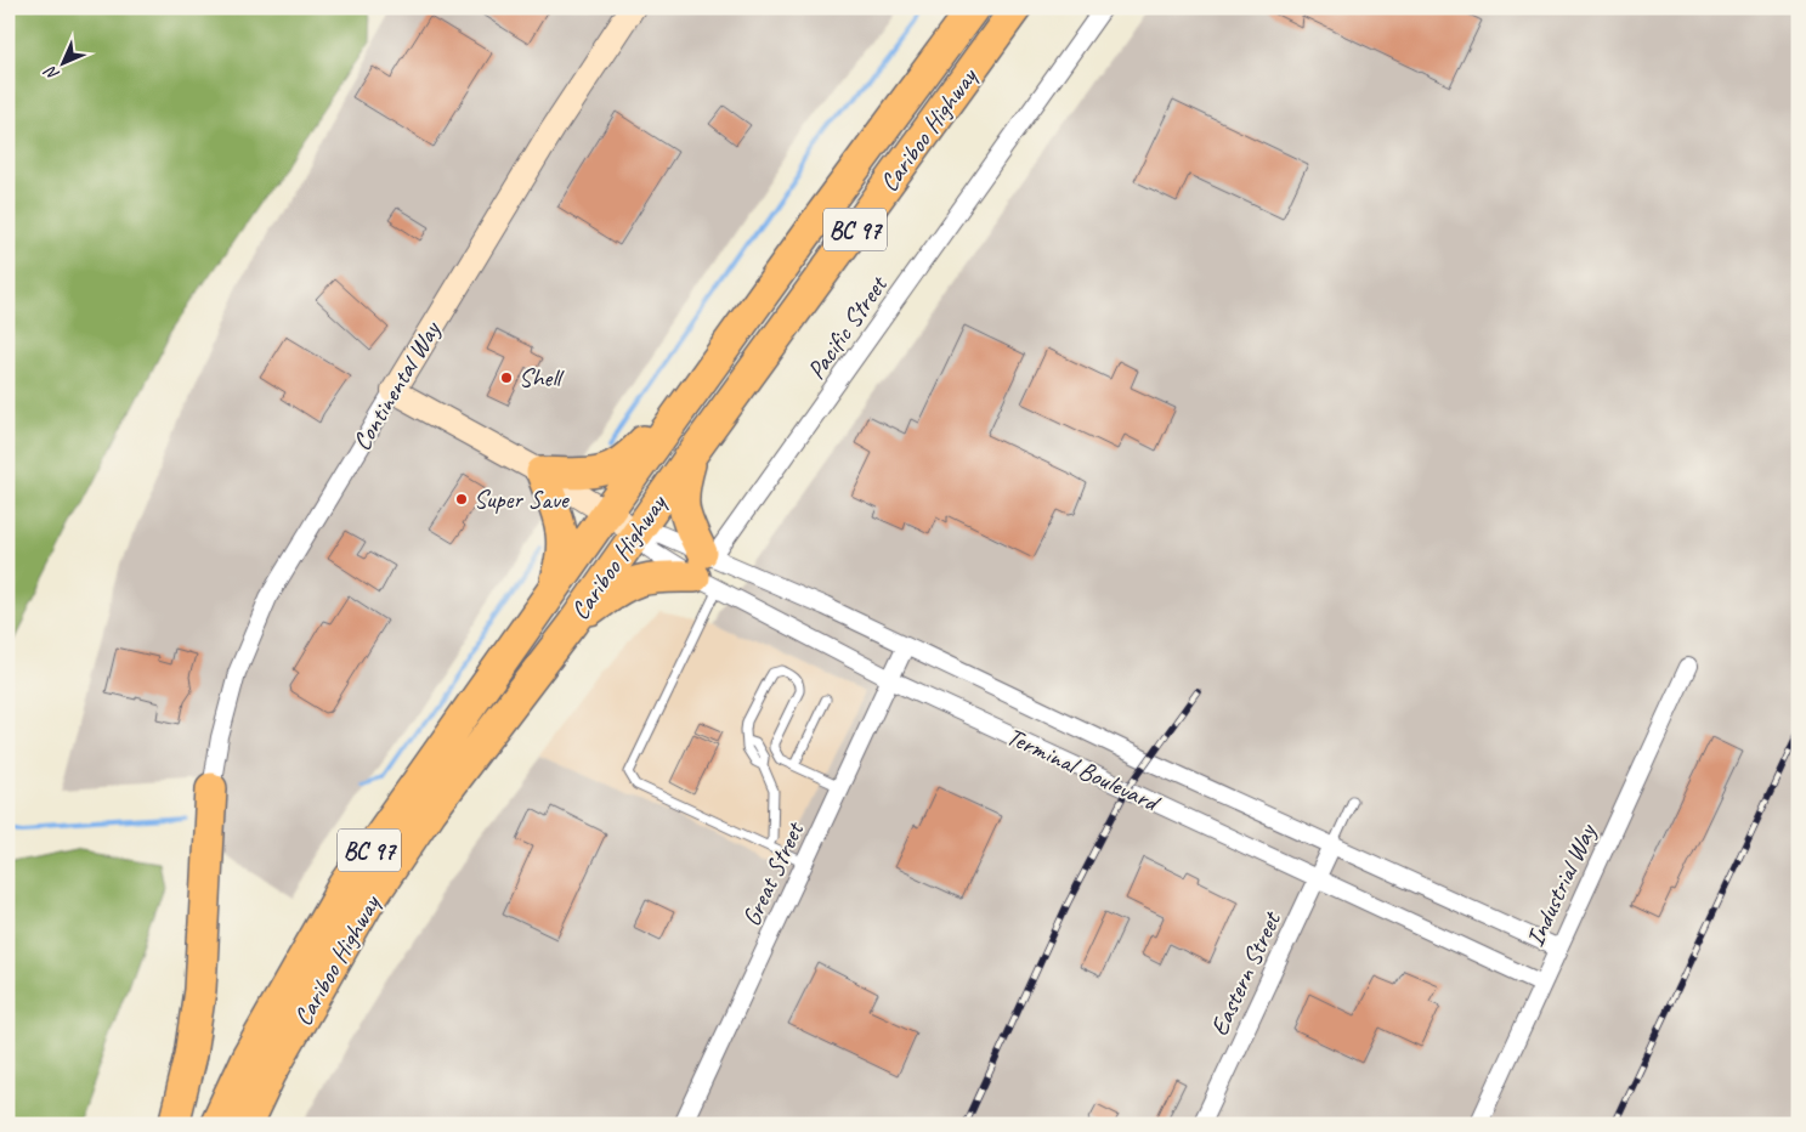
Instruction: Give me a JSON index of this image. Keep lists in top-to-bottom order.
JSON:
{
  "streets": {
    "highway": ["Cariboo Highway", "BC 97"],
    "street": [
      "Pacific Street",
      "Continental Way",
      "Terminal Boulevard",
      "Great Street",
      "Industrial Way",
      "Eastern Street"
    ]
  },
  "crossings": [
    ["Cariboo Highway", "Terminal Boulevard"],
    ["Pacific Street", "Terminal Boulevard"],
    ["Continental Way", "Terminal Boulevard"],
    ["Terminal Boulevard", "Great Street"],
    ["Terminal Boulevard", "Industrial Way"],
    ["Terminal Boulevard", "Eastern Street"]
  ],
  "places": ["Shell", "Super Save"],
  "north": "bottom left"
}
